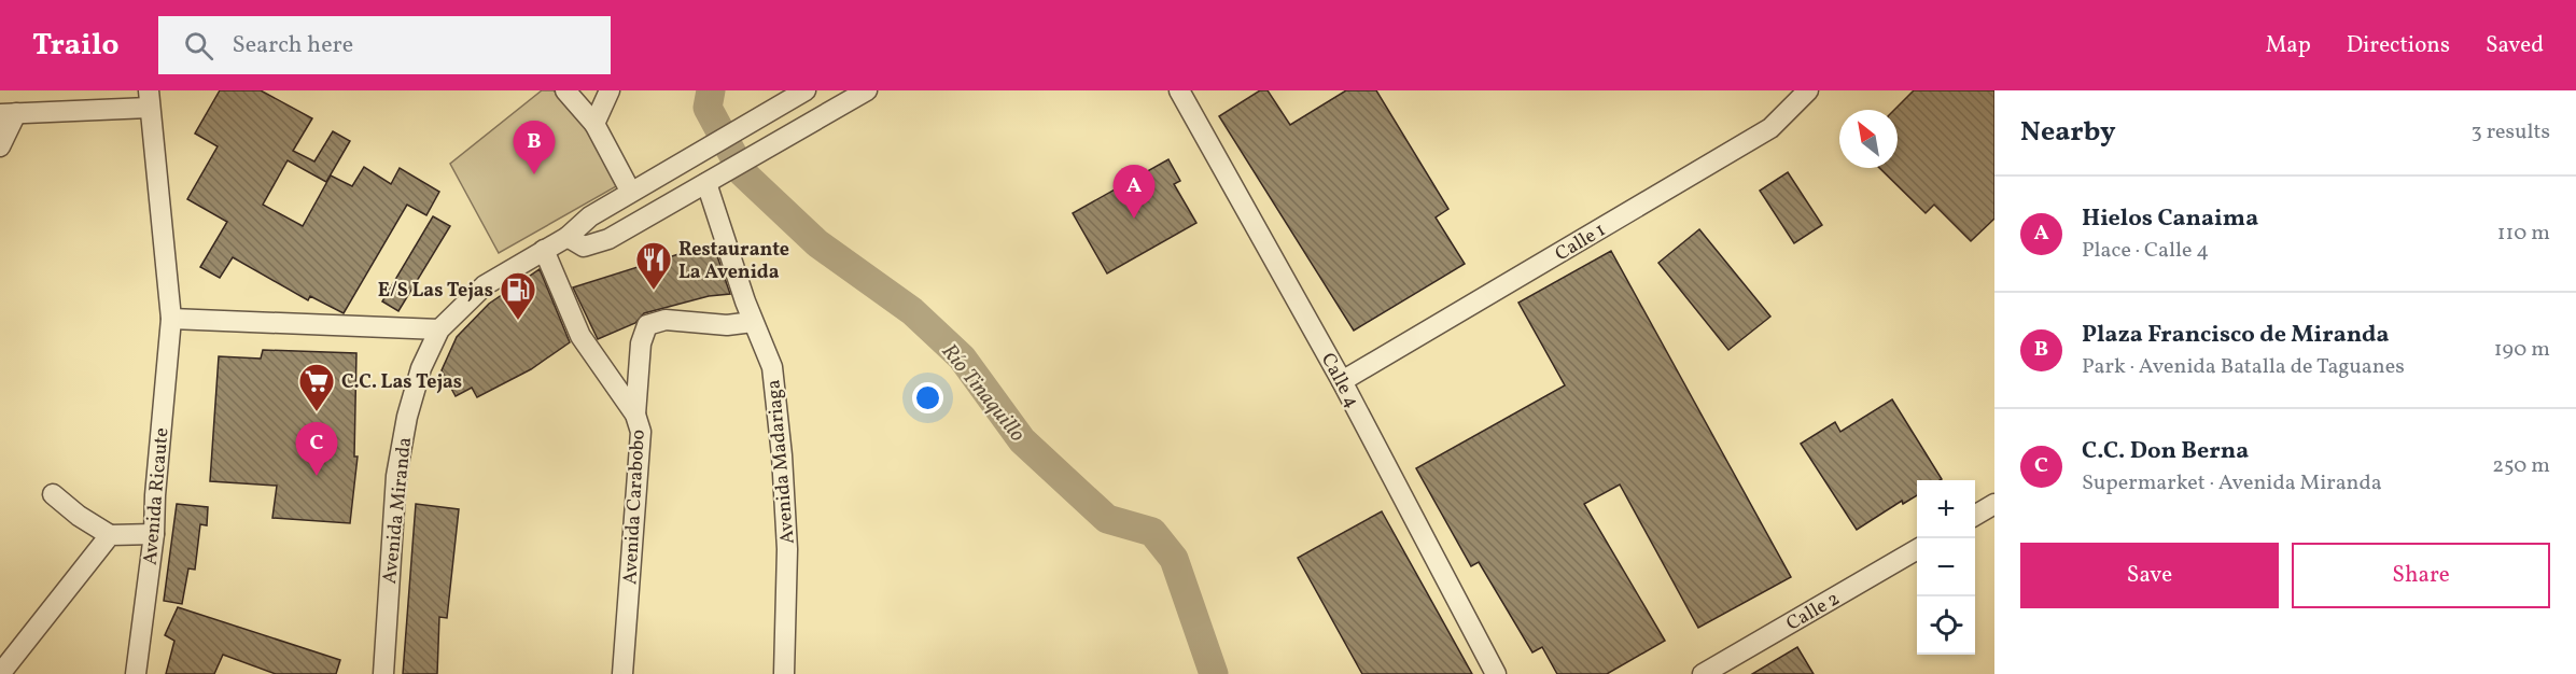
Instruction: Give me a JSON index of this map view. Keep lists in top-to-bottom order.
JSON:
{
  "streets": {
    "street": [
      "Calle 1",
      "Calle 4",
      "Avenida Madariaga",
      "Avenida Ricaute",
      "Avenida Carabobo",
      "Avenida Miranda",
      "Calle 2"
    ]
  },
  "crossings": [
    ["Calle 1", "Calle 4"],
    ["Avenida Carabobo", "Avenida Miranda"]
  ],
  "water": ["Río Tinaquillo"],
  "places": {
    "restaurant": ["Restaurante La Avenida"],
    "fuel station": ["E/S Las Tejas"],
    "supermarket": ["C.C. Las Tejas"]
  },
  "north": "top left",
  "page": {
    "header": "Trailo",
    "search": "Search here",
    "nav": ["Map", "Directions", "Saved"],
    "heading": ["Nearby", "3 results"],
    "pins": ["B", "A", "C"],
    "list": [
      {
        "mark": "A",
        "name": "Hielos Canaima",
        "note": "Place · Calle 4",
        "value": "110 m"
      },
      {
        "mark": "B",
        "name": "Plaza Francisco de Miranda",
        "note": "Park · Avenida Batalla de Taguanes",
        "value": "190 m"
      },
      {
        "mark": "C",
        "name": "C.C. Don Berna",
        "note": "Supermarket · Avenida Miranda",
        "value": "250 m"
      }
    ],
    "map_buttons": ["+", "−"],
    "buttons": ["Save", "Share"]
  }
}
